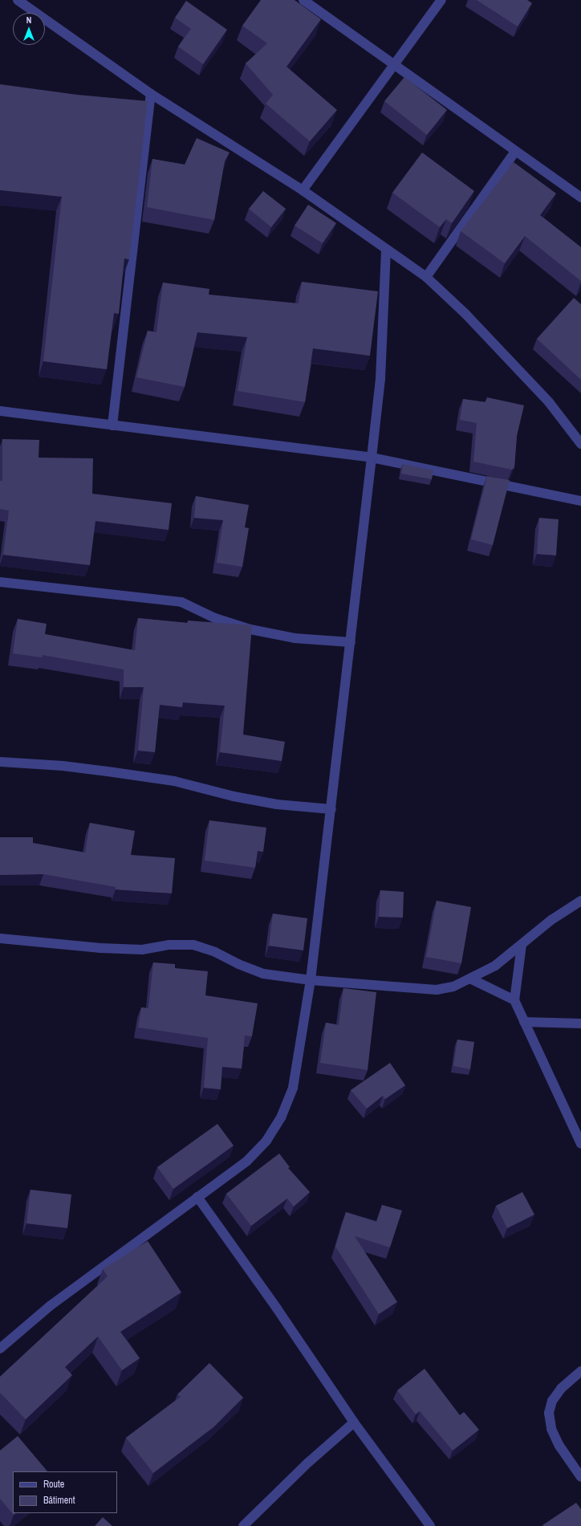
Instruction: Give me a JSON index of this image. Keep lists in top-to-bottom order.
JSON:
{
  "legend": ["Route", "Bâtiment"],
  "north": "top"
}
